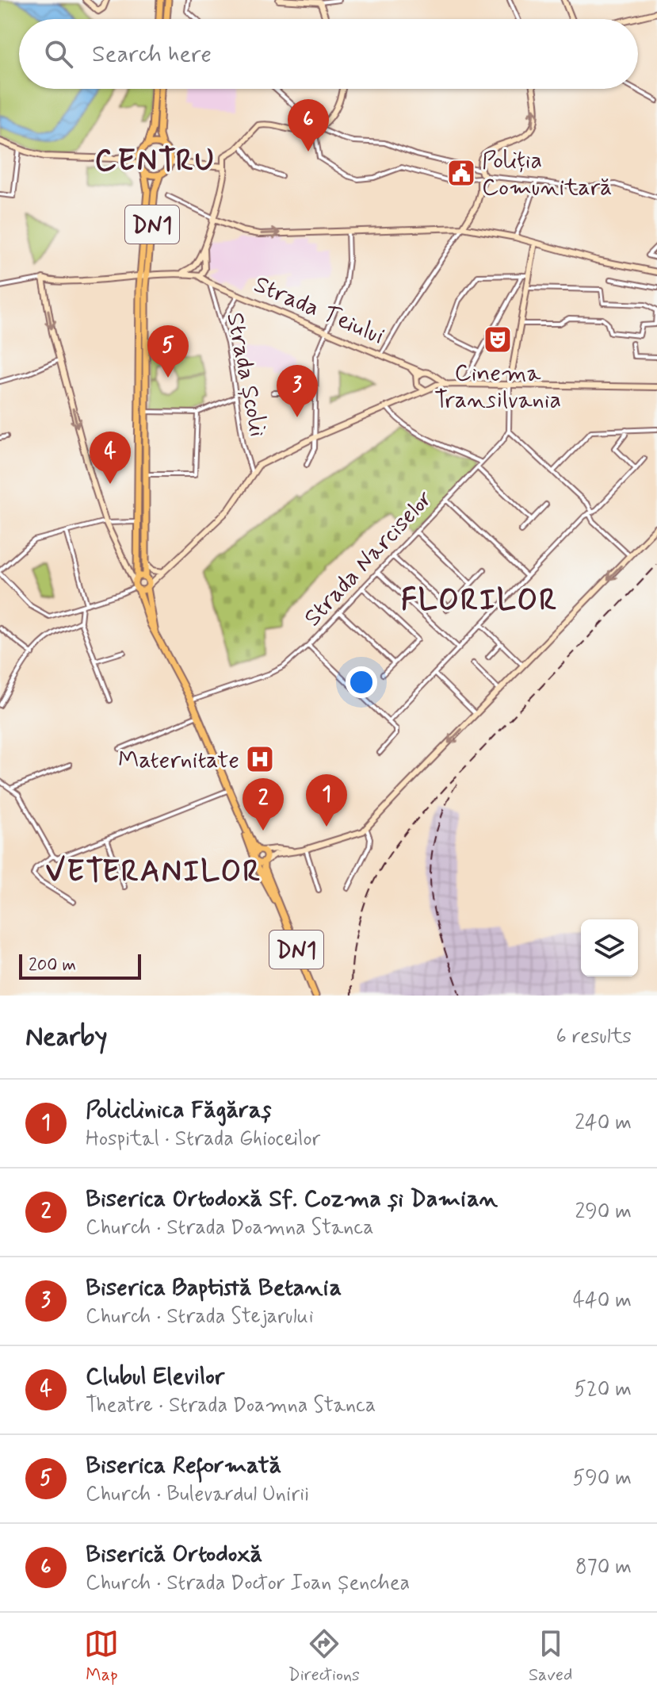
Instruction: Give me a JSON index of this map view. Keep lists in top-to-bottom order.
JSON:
{
  "streets": {
    "main road": ["DN1"],
    "street": ["Strada Teiului", "Strada Școlii", "Strada Narciselor"]
  },
  "crossings": [
    ["DN1", "Strada Narciselor"],
    ["Strada Teiului", "Strada Școlii"]
  ],
  "districts": ["CENTRU", "FLORILOR", "VETERANILOR"],
  "places": {
    "public building": ["Poliția Comunitară"],
    "theatre": ["Cinema Transilvania"],
    "hospital": ["Maternitate"]
  },
  "scale_bar": "200 m",
  "page": {
    "search": "Search here",
    "pins": [
      "6",
      "5",
      "3",
      "4",
      "1",
      "2"
    ],
    "scale": "200 m",
    "heading": ["Nearby", "6 results"],
    "list": [
      {
        "mark": "1",
        "name": "Policlinica Făgăraș",
        "note": "Hospital · Strada Ghioceilor",
        "value": "240 m"
      },
      {
        "mark": "2",
        "name": "Biserica Ortodoxă Sf. Cozma și Damian",
        "note": "Church · Strada Doamna Stanca",
        "value": "290 m"
      },
      {
        "mark": "3",
        "name": "Biserica Baptistă Betania",
        "note": "Church · Strada Stejarului",
        "value": "440 m"
      },
      {
        "mark": "4",
        "name": "Clubul Elevilor",
        "note": "Theatre · Strada Doamna Stanca",
        "value": "520 m"
      },
      {
        "mark": "5",
        "name": "Biserica Reformată",
        "note": "Church · Bulevardul Unirii",
        "value": "590 m"
      },
      {
        "mark": "6",
        "name": "Biserică Ortodoxă",
        "note": "Church · Strada Doctor Ioan Șenchea",
        "value": "870 m"
      }
    ],
    "nav": ["Map", "Directions", "Saved"]
  }
}
